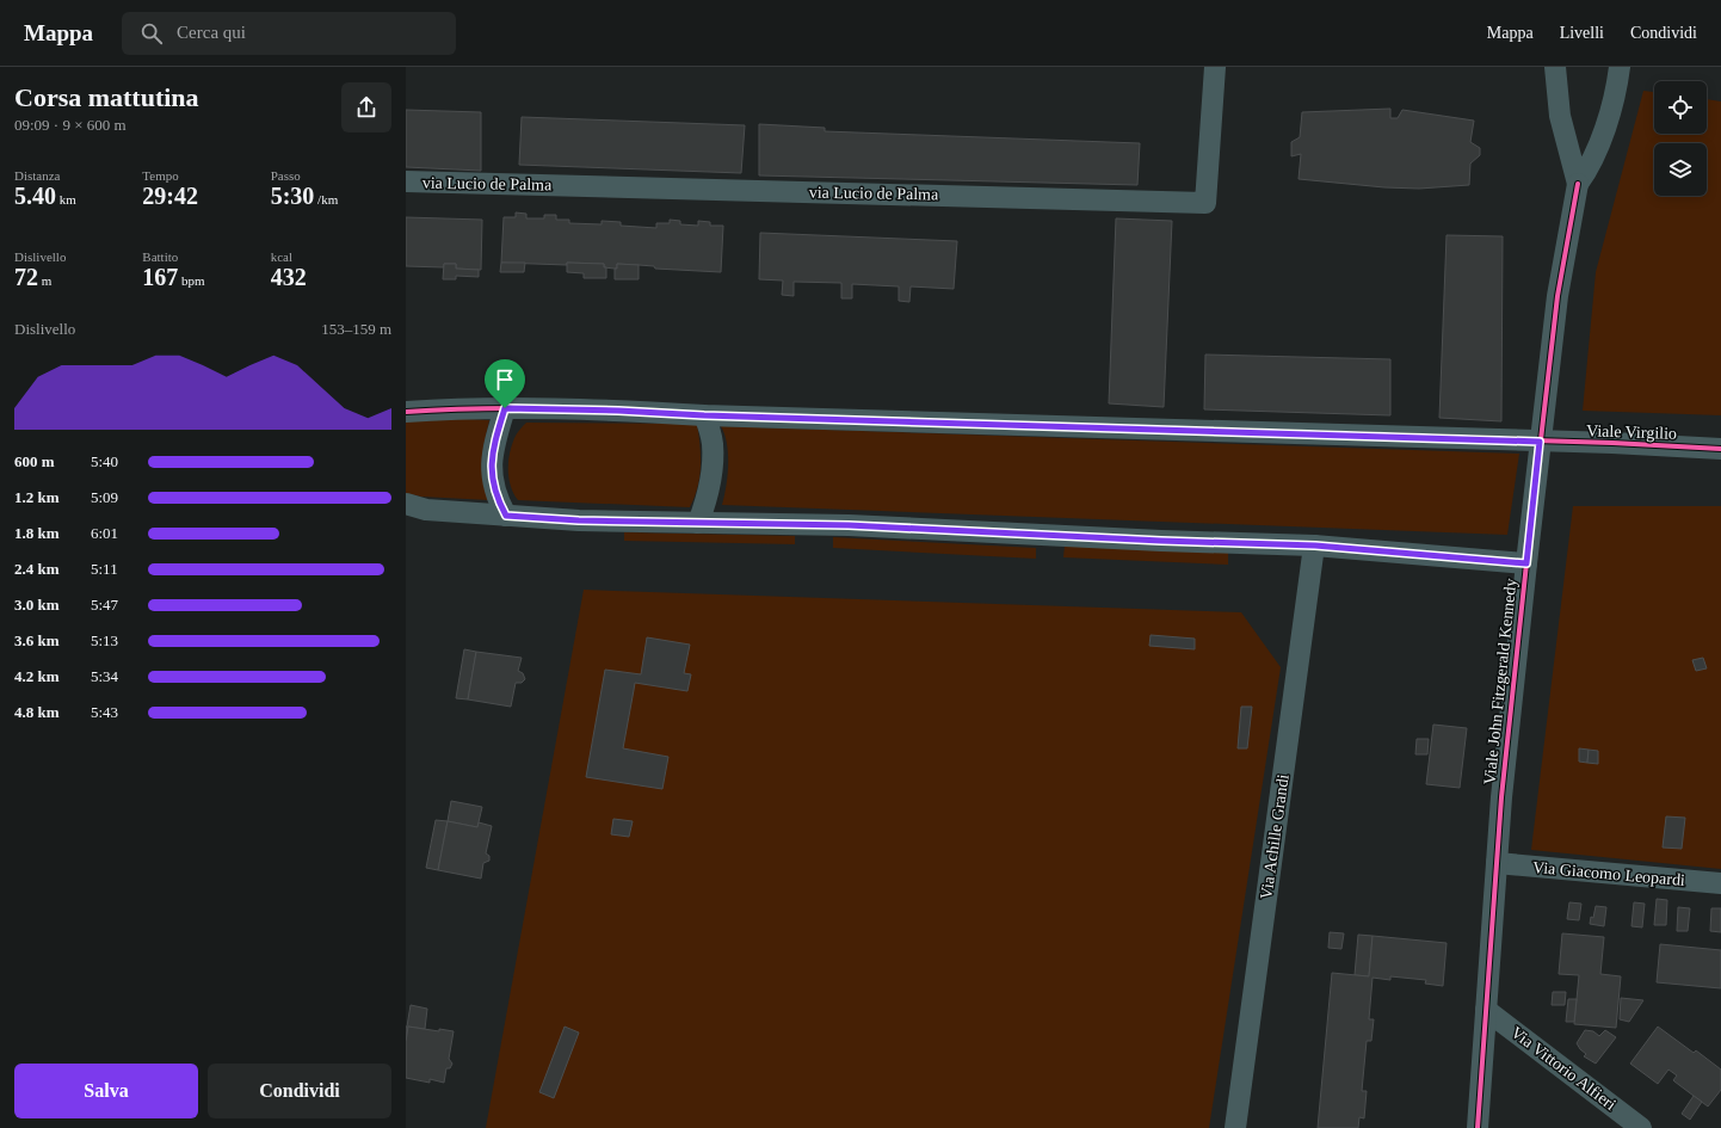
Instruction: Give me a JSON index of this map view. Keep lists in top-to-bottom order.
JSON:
{
  "streets": {
    "street": [
      "via Lucio de Palma",
      "Viale Virgilio",
      "Viale John Fitzgerald Kennedy",
      "Via Achille Grandi",
      "Via Giacomo Leopardi",
      "Via Vittorio Alfieri"
    ]
  },
  "crossings": [
    ["Viale Virgilio", "Viale John Fitzgerald Kennedy"],
    ["Viale John Fitzgerald Kennedy", "Via Giacomo Leopardi"],
    ["Viale John Fitzgerald Kennedy", "Via Vittorio Alfieri"]
  ],
  "page": {
    "header": "Mappa",
    "search": "Cerca qui",
    "nav": ["Mappa", "Livelli", "Condividi"],
    "heading": ["Corsa mattutina", "09:09 · 9 × 600 m"],
    "stats": [
      ["Distanza", "5.40 km"],
      ["Tempo", "29:42"],
      ["Passo", "5:30 /km"],
      ["Dislivello", "72 m"],
      ["Battito", "167 bpm"],
      ["kcal", "432"]
    ],
    "chart": ["Dislivello", "153–159 m"],
    "list": [
      {
        "name": "600 m",
        "note": "5:40"
      },
      {
        "name": "1.2 km",
        "note": "5:09"
      },
      {
        "name": "1.8 km",
        "note": "6:01"
      },
      {
        "name": "2.4 km",
        "note": "5:11"
      },
      {
        "name": "3.0 km",
        "note": "5:47"
      },
      {
        "name": "3.6 km",
        "note": "5:13"
      },
      {
        "name": "4.2 km",
        "note": "5:34"
      },
      {
        "name": "4.8 km",
        "note": "5:43"
      }
    ],
    "buttons": ["Salva", "Condividi"]
  }
}
